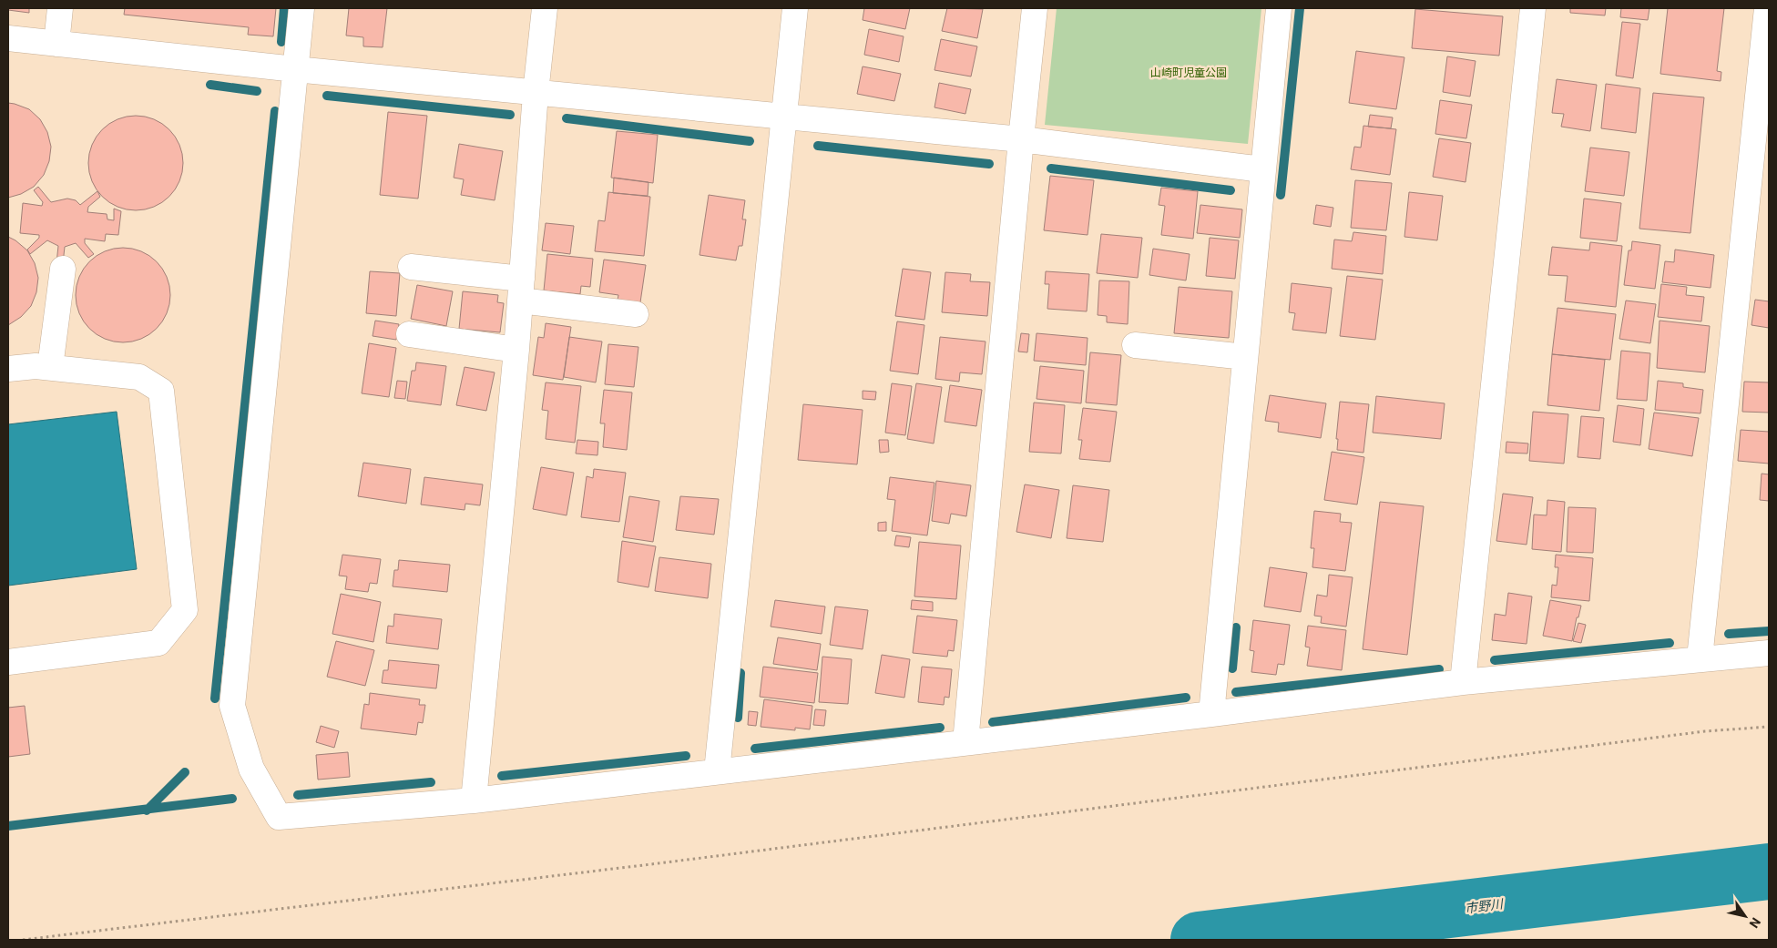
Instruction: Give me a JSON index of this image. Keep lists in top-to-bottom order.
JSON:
{
  "water": ["市野川"],
  "parks": ["山崎町児童公園"],
  "north": "bottom right"
}
